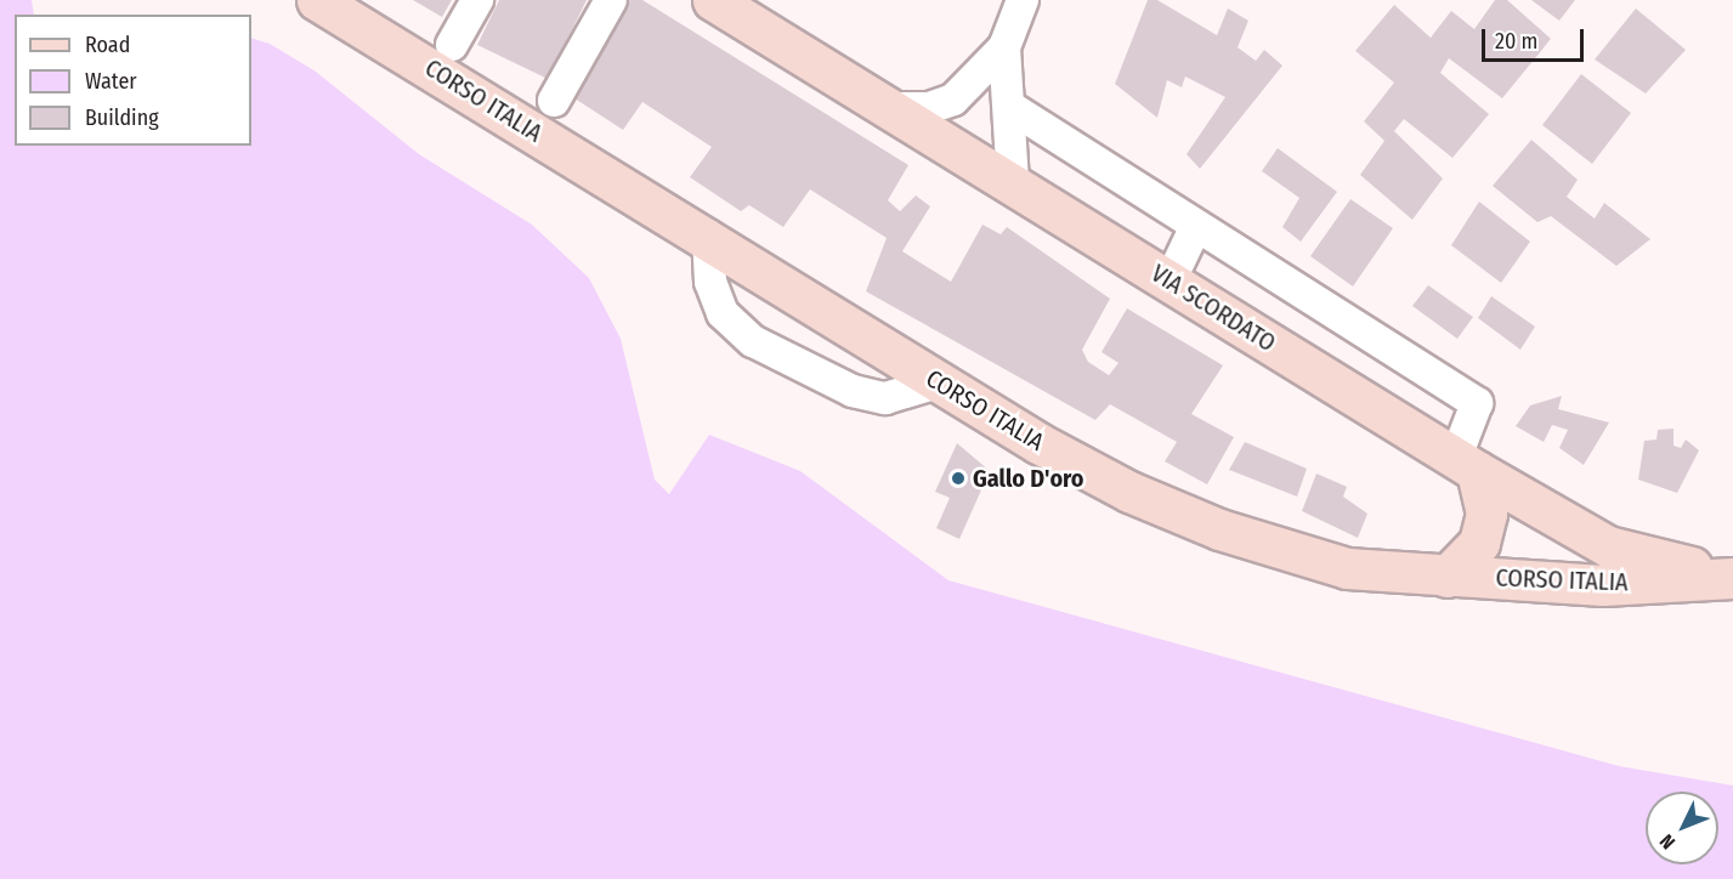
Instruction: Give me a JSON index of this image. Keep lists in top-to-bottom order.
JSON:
{
  "streets": {
    "street": ["CORSO ITALIA", "VIA SCORDATO"]
  },
  "crossings": [
    ["CORSO ITALIA", "VIA SCORDATO"]
  ],
  "places": ["Gallo D'oro"],
  "legend": ["Road", "Water", "Building"],
  "scale_bar": "20 m",
  "north": "bottom left"
}
